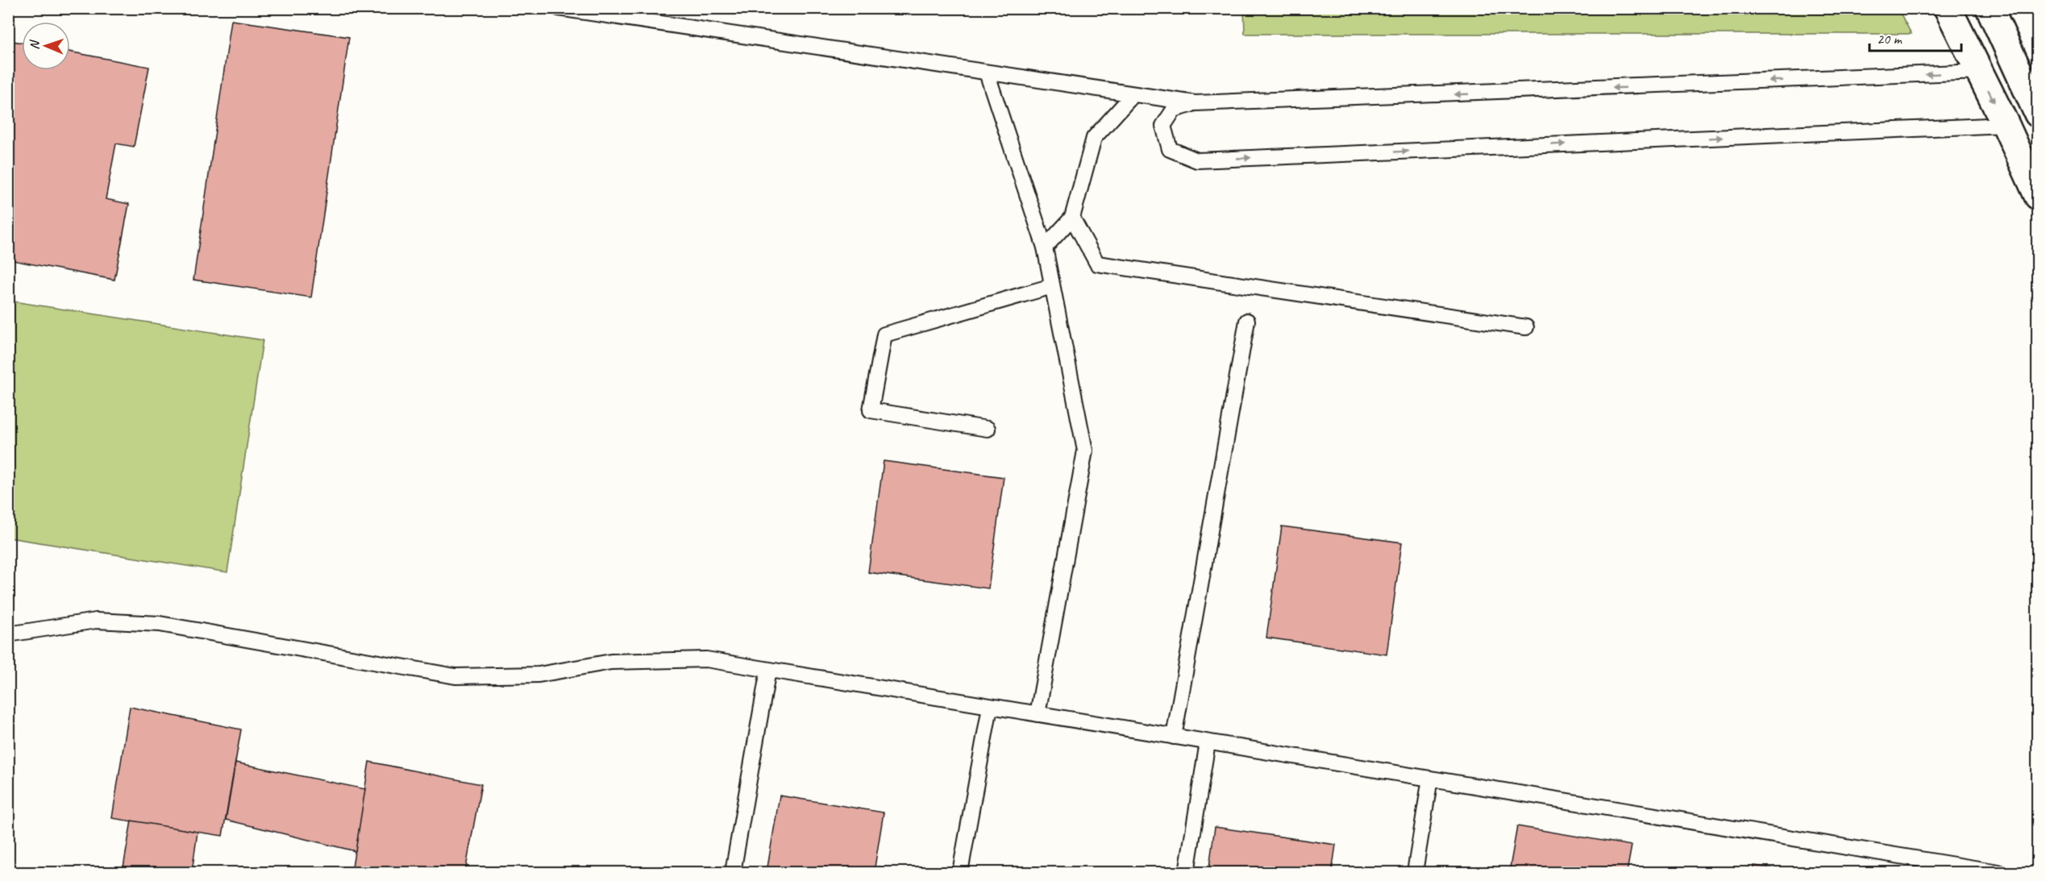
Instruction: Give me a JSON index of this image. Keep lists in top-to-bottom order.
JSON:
{
  "scale_bar": "20 m",
  "north": "left"
}
